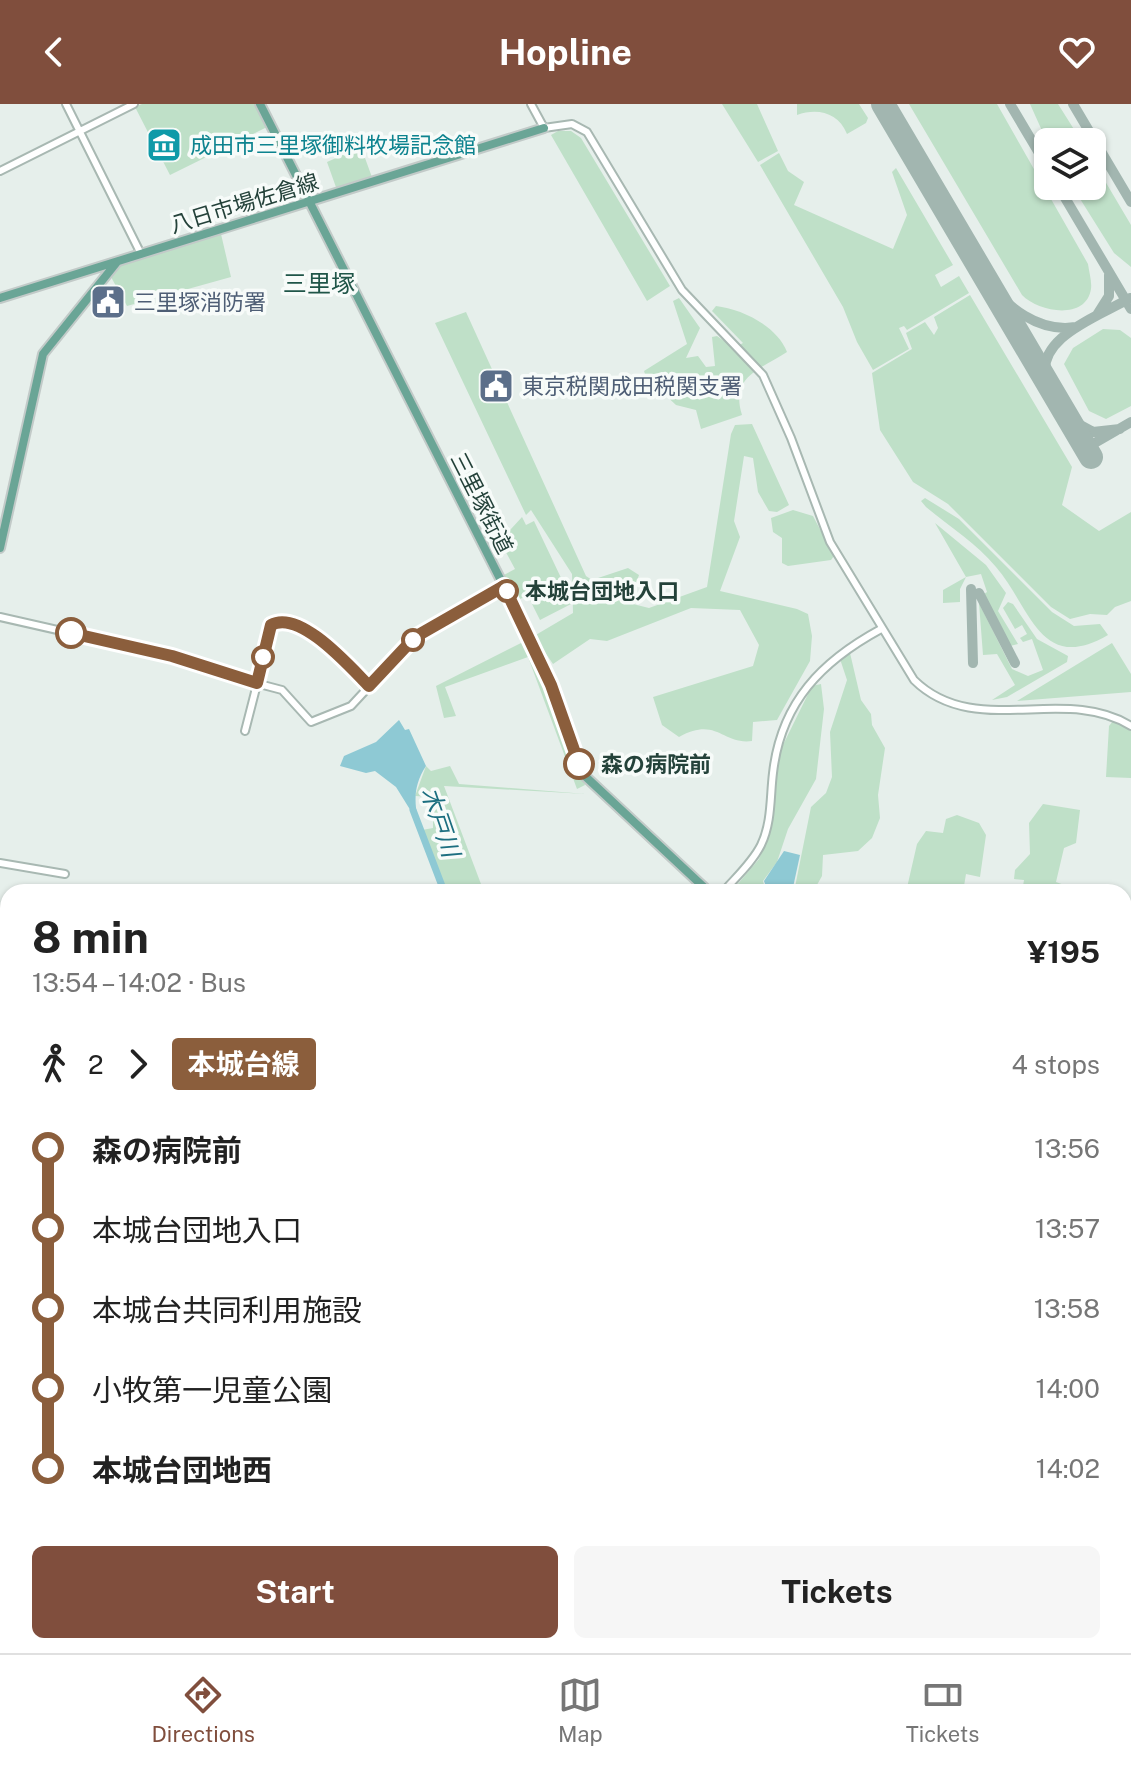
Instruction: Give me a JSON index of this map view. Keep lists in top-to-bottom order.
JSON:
{
  "streets": {
    "main road": ["八日市場佐倉線", "三里塚街道"]
  },
  "crossings": [
    ["八日市場佐倉線", "三里塚街道"]
  ],
  "districts": ["三里塚"],
  "water": ["木戸川"],
  "places": {
    "museum": ["成田市三里塚御料牧場記念館"],
    "public building": ["三里塚消防署", "東京税関成田税関支署"],
    "other": ["本城台団地入口", "森の病院前"]
  },
  "lines": ["bus line 本城台線"],
  "page": {
    "header": "Hopline",
    "heading": ["8 min", "13:54 – 14:02 · Bus", "¥195"],
    "legs": ["2", "本城台線", "4 stops"],
    "list": [
      {
        "name": "森の病院前",
        "value": "13:56"
      },
      {
        "name": "本城台団地入口",
        "value": "13:57"
      },
      {
        "name": "本城台共同利用施設",
        "value": "13:58"
      },
      {
        "name": "小牧第一児童公園",
        "value": "14:00"
      },
      {
        "name": "本城台団地西",
        "value": "14:02"
      }
    ],
    "buttons": ["Start", "Tickets"],
    "tabs": ["Directions", "Map", "Tickets"]
  }
}
